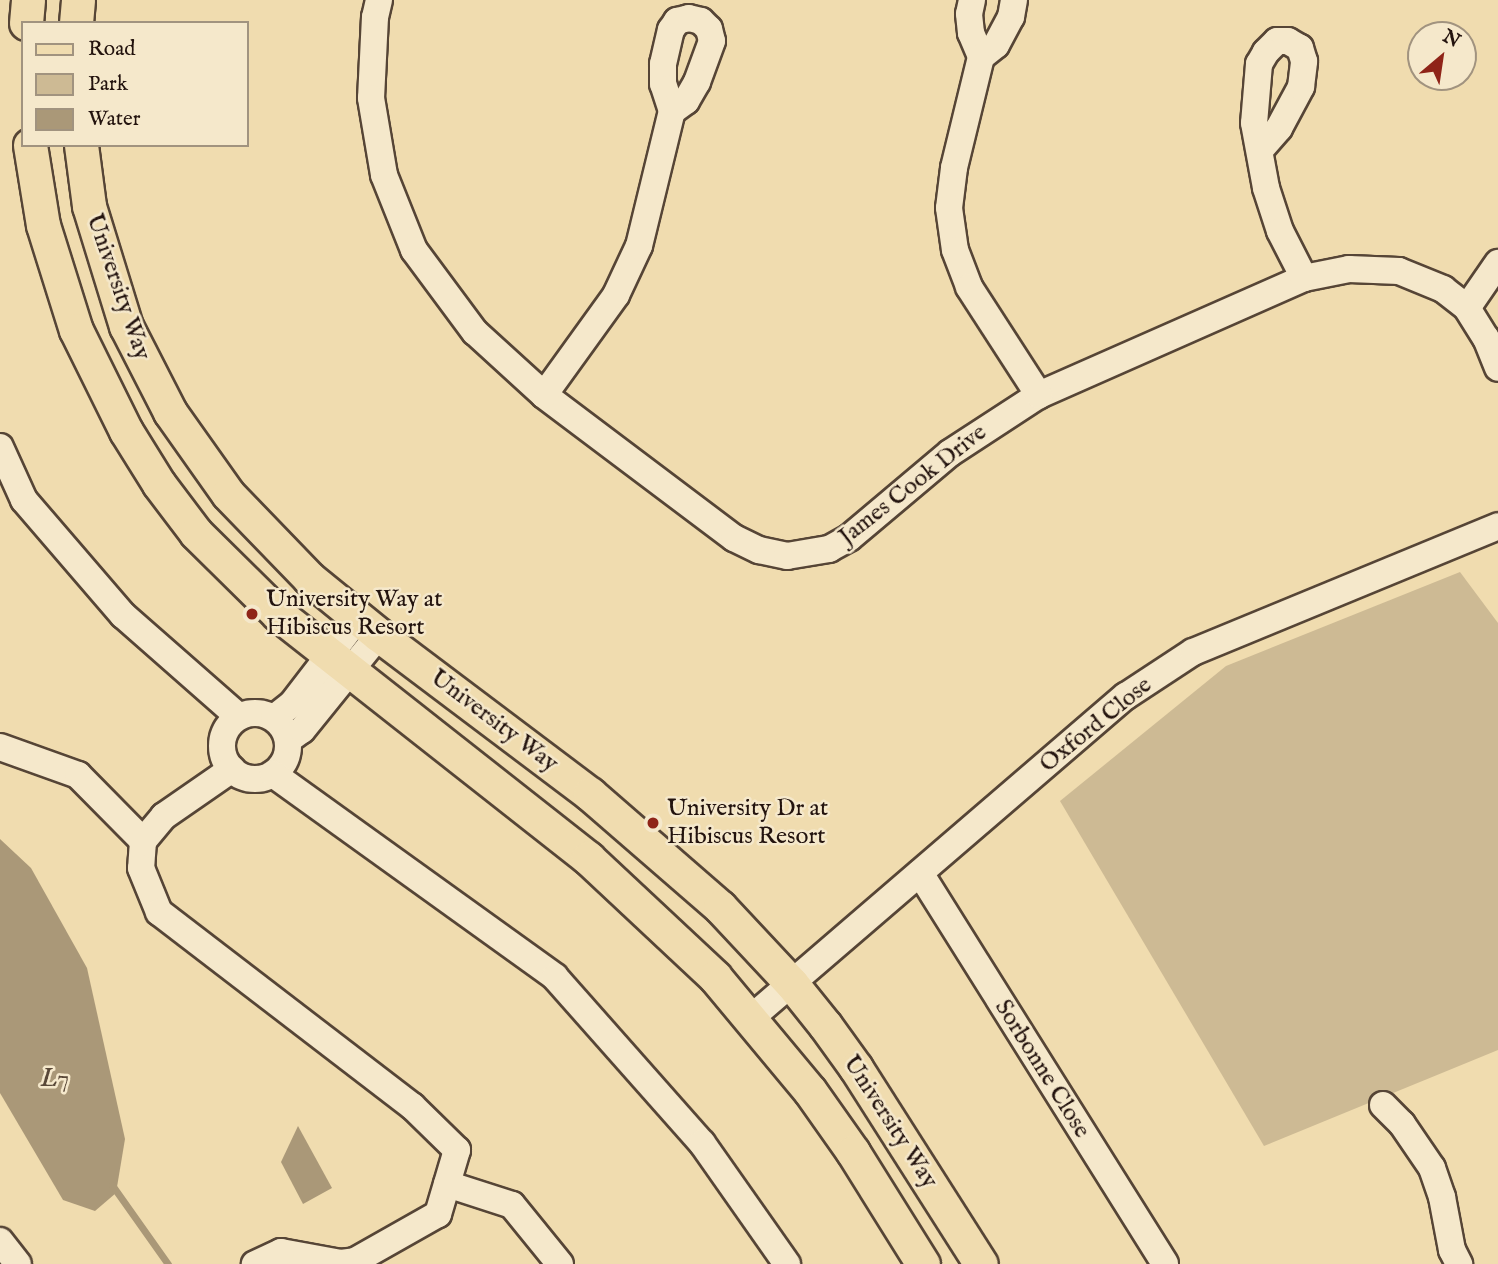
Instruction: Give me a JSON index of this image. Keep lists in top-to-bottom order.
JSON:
{
  "streets": {
    "main road": ["University Way"],
    "street": ["James Cook Drive", "Oxford Close", "Sorbonne Close"]
  },
  "crossings": [
    ["University Way", "Oxford Close"],
    ["Oxford Close", "Sorbonne Close"]
  ],
  "water": ["L7"],
  "places": ["University Way at Hibiscus Resort", "University Dr at Hibiscus Resort"],
  "legend": ["Road", "Park", "Water"],
  "north": "top right"
}
